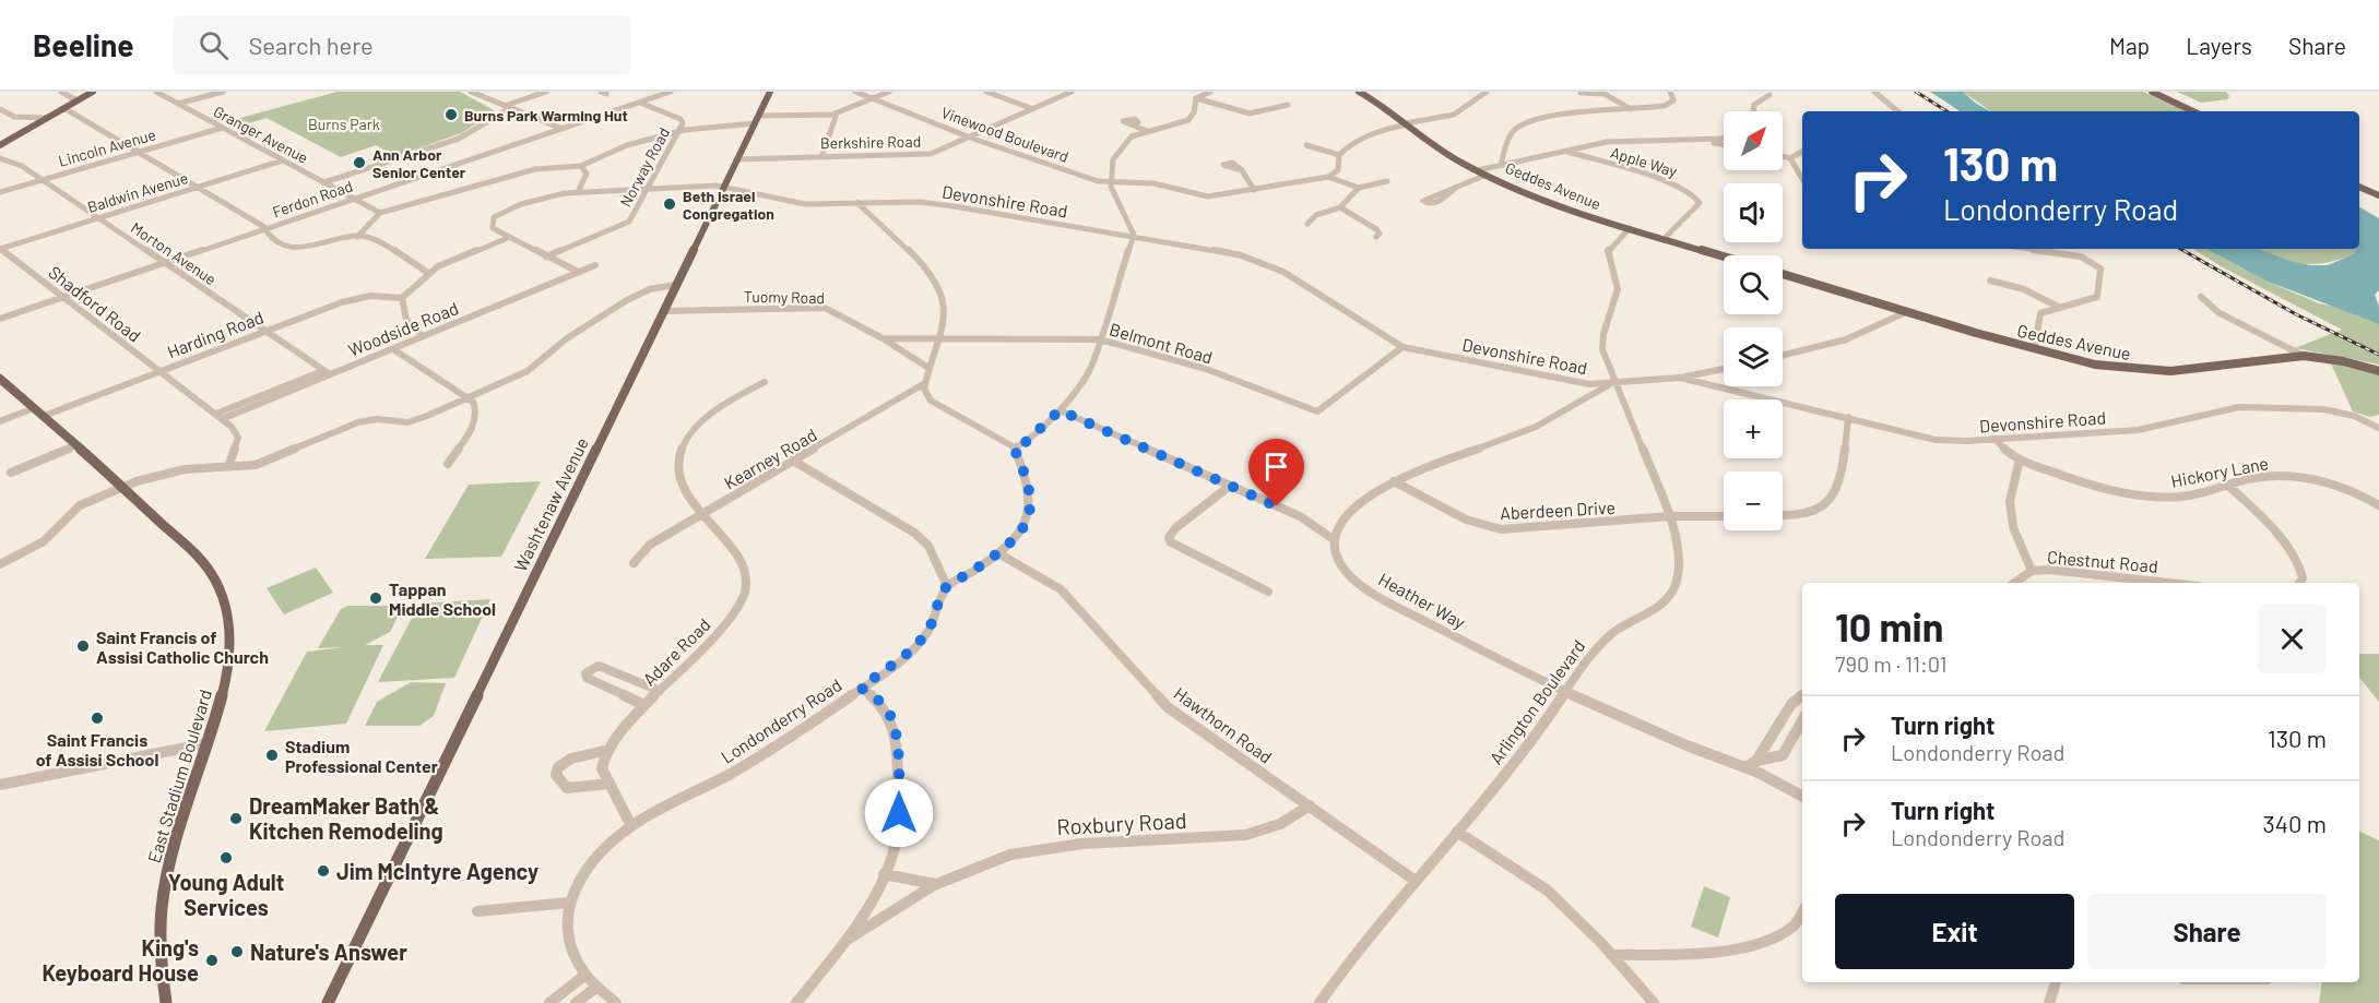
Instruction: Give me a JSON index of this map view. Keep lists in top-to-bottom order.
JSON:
{
  "streets": {
    "main road": ["Geddes Avenue", "Washtenaw Avenue", "East Stadium Boulevard"],
    "street": [
      "Granger Avenue",
      "Vinewood Boulevard",
      "Berkshire Road",
      "Lincoln Avenue",
      "Apple Way",
      "Norway Road",
      "Baldwin Avenue",
      "Ferdon Road",
      "Devonshire Road",
      "Morton Avenue",
      "Tuomy Road",
      "Shadford Road",
      "Woodside Road",
      "Harding Road",
      "Belmont Road",
      "Kearney Road",
      "Hickory Lane",
      "Aberdeen Drive",
      "Chestnut Road",
      "Heather Way",
      "Adare Road",
      "Arlington Boulevard",
      "Londonderry Road",
      "Hawthorn Road",
      "Roxbury Road"
    ]
  },
  "crossings": [
    ["Granger Avenue", "Lincoln Avenue"],
    ["Granger Avenue", "Baldwin Avenue"],
    ["Granger Avenue", "Ferdon Road"],
    ["Vinewood Boulevard", "Berkshire Road"],
    ["Berkshire Road", "Washtenaw Avenue"],
    ["Lincoln Avenue", "Morton Avenue"],
    ["Apple Way", "Geddes Avenue"],
    ["Norway Road", "Ferdon Road"],
    ["Norway Road", "Devonshire Road"],
    ["Geddes Avenue", "Arlington Boulevard"],
    ["Baldwin Avenue", "Morton Avenue"],
    ["Baldwin Avenue", "Shadford Road"],
    ["Ferdon Road", "Morton Avenue"],
    ["Ferdon Road", "Shadford Road"],
    ["Devonshire Road", "Belmont Road"],
    ["Devonshire Road", "Hickory Lane"],
    ["Devonshire Road", "Washtenaw Avenue"],
    ["Devonshire Road", "Arlington Boulevard"],
    ["Morton Avenue", "Woodside Road"],
    ["Morton Avenue", "Harding Road"],
    ["Tuomy Road", "Belmont Road"],
    ["Tuomy Road", "Washtenaw Avenue"],
    ["Shadford Road", "Woodside Road"],
    ["Shadford Road", "Harding Road"],
    ["Harding Road", "East Stadium Boulevard"],
    ["Kearney Road", "Adare Road"],
    ["Aberdeen Drive", "Arlington Boulevard"],
    ["Heather Way", "Arlington Boulevard"],
    ["Arlington Boulevard", "Hawthorn Road"],
    ["Hawthorn Road", "Roxbury Road"]
  ],
  "parks": ["Burns Park"],
  "places": [
    "Burns Park Warming Hut",
    "Ann Arbor Senior Center",
    "Beth Israel Congregation",
    "Tappan Middle School",
    "Saint Francis of Assisi Catholic Church",
    "Saint Francis of Assisi School",
    "Stadium Professional Center",
    "DreamMaker Bath & Kitchen Remodeling",
    "Young Adult Services",
    "Jim McIntyre Agency",
    "Nature's Answer",
    "King's Keyboard House"
  ],
  "north": "top right",
  "page": {
    "header": "Beeline",
    "search": "Search here",
    "nav": ["Map", "Layers", "Share"],
    "map_buttons": ["+", "−"],
    "turn": ["130 m", "Londonderry Road"],
    "heading": ["10 min", "790 m · 11:01"],
    "list": [
      {
        "name": "Turn right",
        "note": "Londonderry Road",
        "value": "130 m"
      },
      {
        "name": "Turn right",
        "note": "Londonderry Road",
        "value": "340 m"
      }
    ],
    "buttons": ["Exit", "Share"]
  }
}
